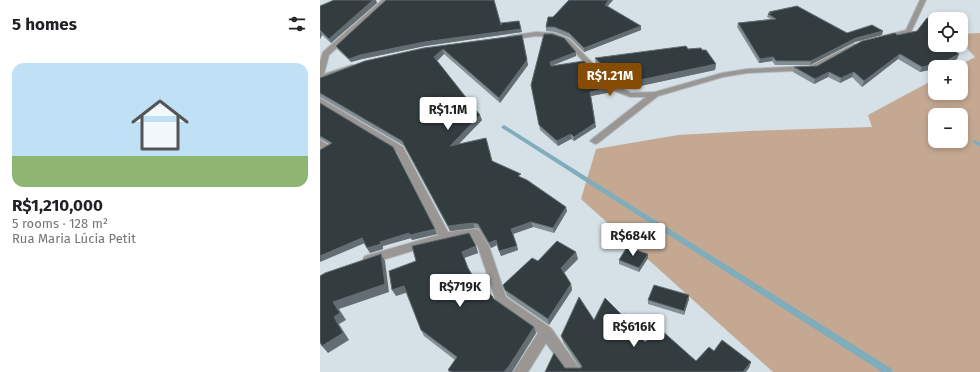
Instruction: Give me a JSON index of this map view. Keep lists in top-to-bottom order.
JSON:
{
  "page": {
    "heading": "5 homes",
    "map_buttons": ["+", "−"],
    "list": [
      {
        "name": "R$1,210,000",
        "note": "5 rooms · 128 m² · Rua Maria Lúcia Petit"
      }
    ],
    "price": [
      "R$1.21M",
      "R$1.1M",
      "R$684K",
      "R$719K",
      "R$616K"
    ]
  }
}
